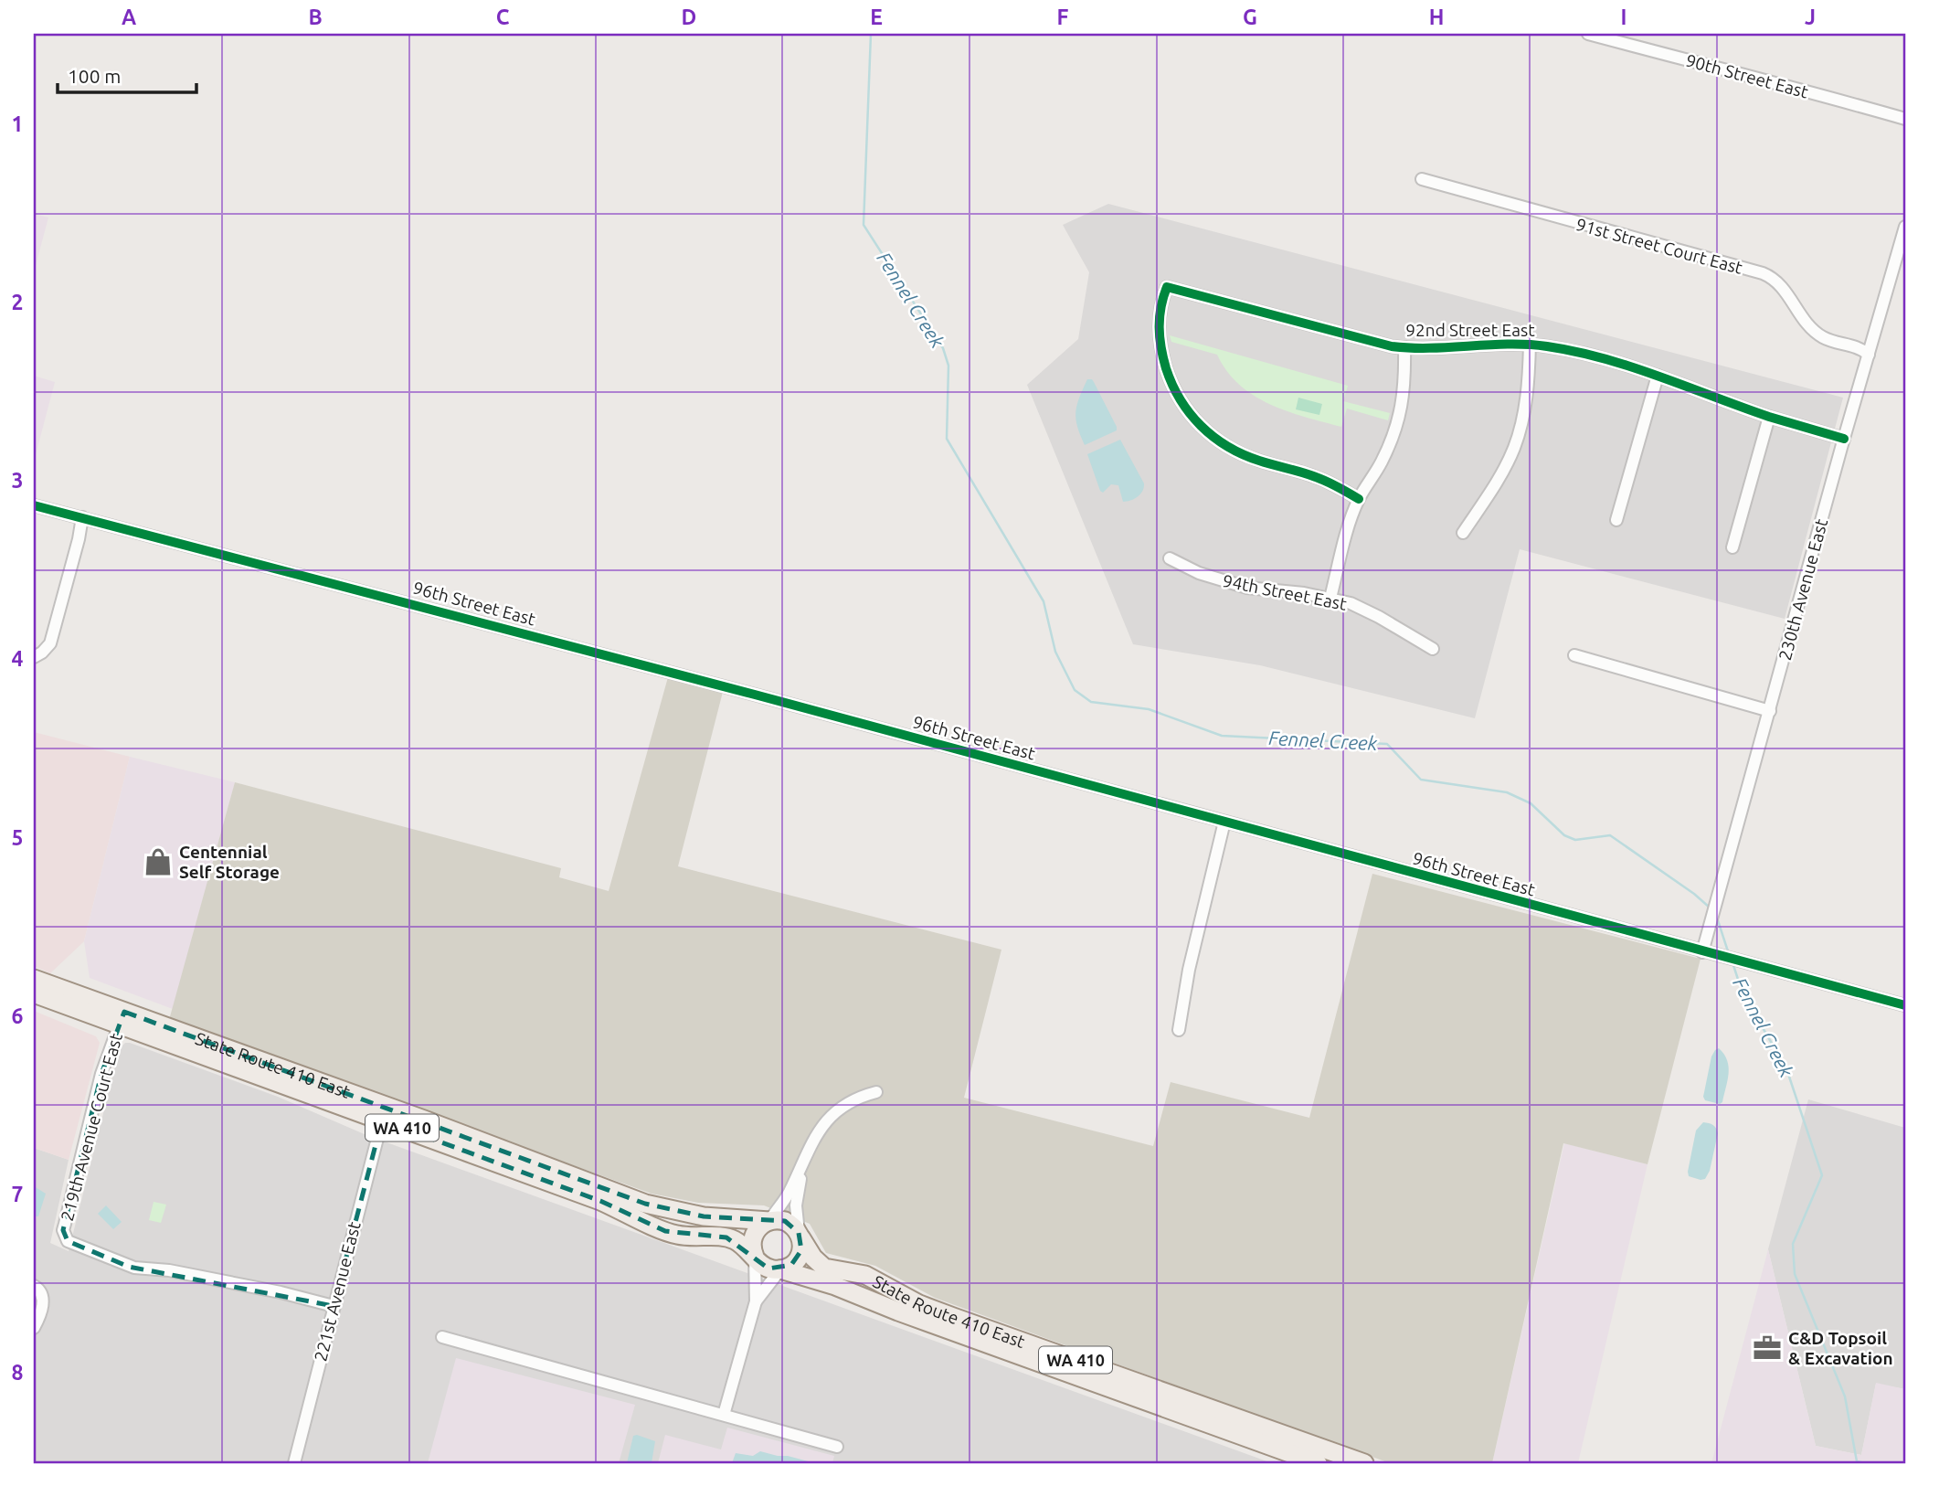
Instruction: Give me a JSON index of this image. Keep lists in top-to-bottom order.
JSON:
{
  "streets": {
    "main road": ["State Route 410 East", "WA 410"],
    "street": [
      "90th Street East",
      "91st Street Court East",
      "92nd Street East",
      "230th Avenue East",
      "94th Street East",
      "96th Street East",
      "219th Avenue Court East",
      "221st Avenue East"
    ]
  },
  "crossings": [
    ["91st Street Court East", "230th Avenue East"],
    ["92nd Street East", "230th Avenue East"],
    ["230th Avenue East", "96th Street East"],
    ["State Route 410 East", "219th Avenue Court East"],
    ["State Route 410 East", "WA 410"],
    ["State Route 410 East", "221st Avenue East"],
    ["219th Avenue Court East", "221st Avenue East"]
  ],
  "water": ["Fennel Creek"],
  "places": {
    "shop": ["Centennial Self Storage"],
    "office": ["C&D Topsoil & Excavation"]
  },
  "scale_bar": "100 m",
  "grid": {
    "columns": [
      "A",
      "B",
      "C",
      "D",
      "E",
      "F",
      "G",
      "H",
      "I",
      "J"
    ],
    "rows": [
      "1",
      "2",
      "3",
      "4",
      "5",
      "6",
      "7",
      "8"
    ]
  }
}
